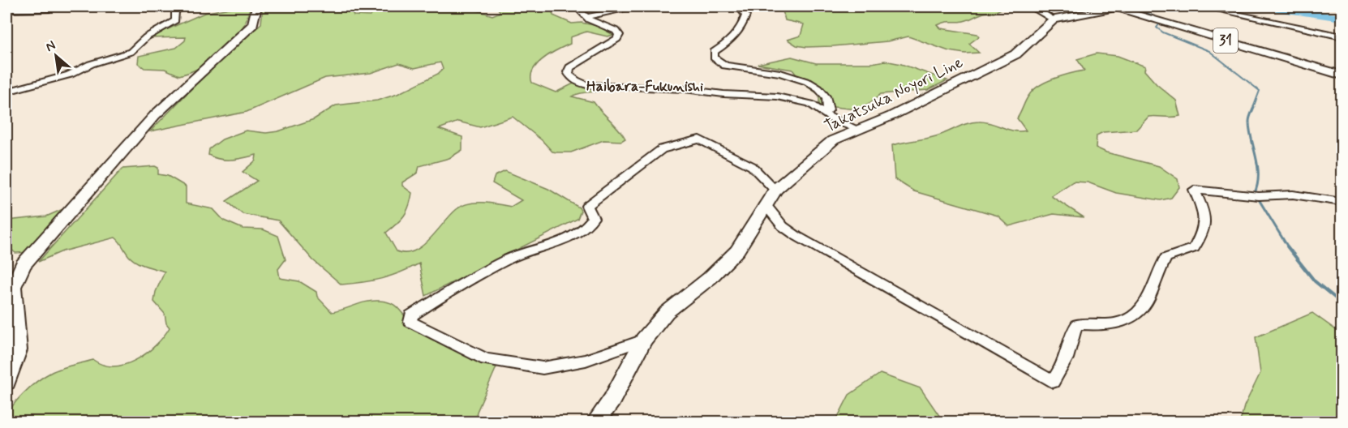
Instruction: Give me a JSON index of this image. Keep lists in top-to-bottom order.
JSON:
{
  "streets": {
    "main road": ["31", "Takatsuka Noyori Line"]
  },
  "districts": ["Haibara-Fukunishi"],
  "north": "top left"
}
